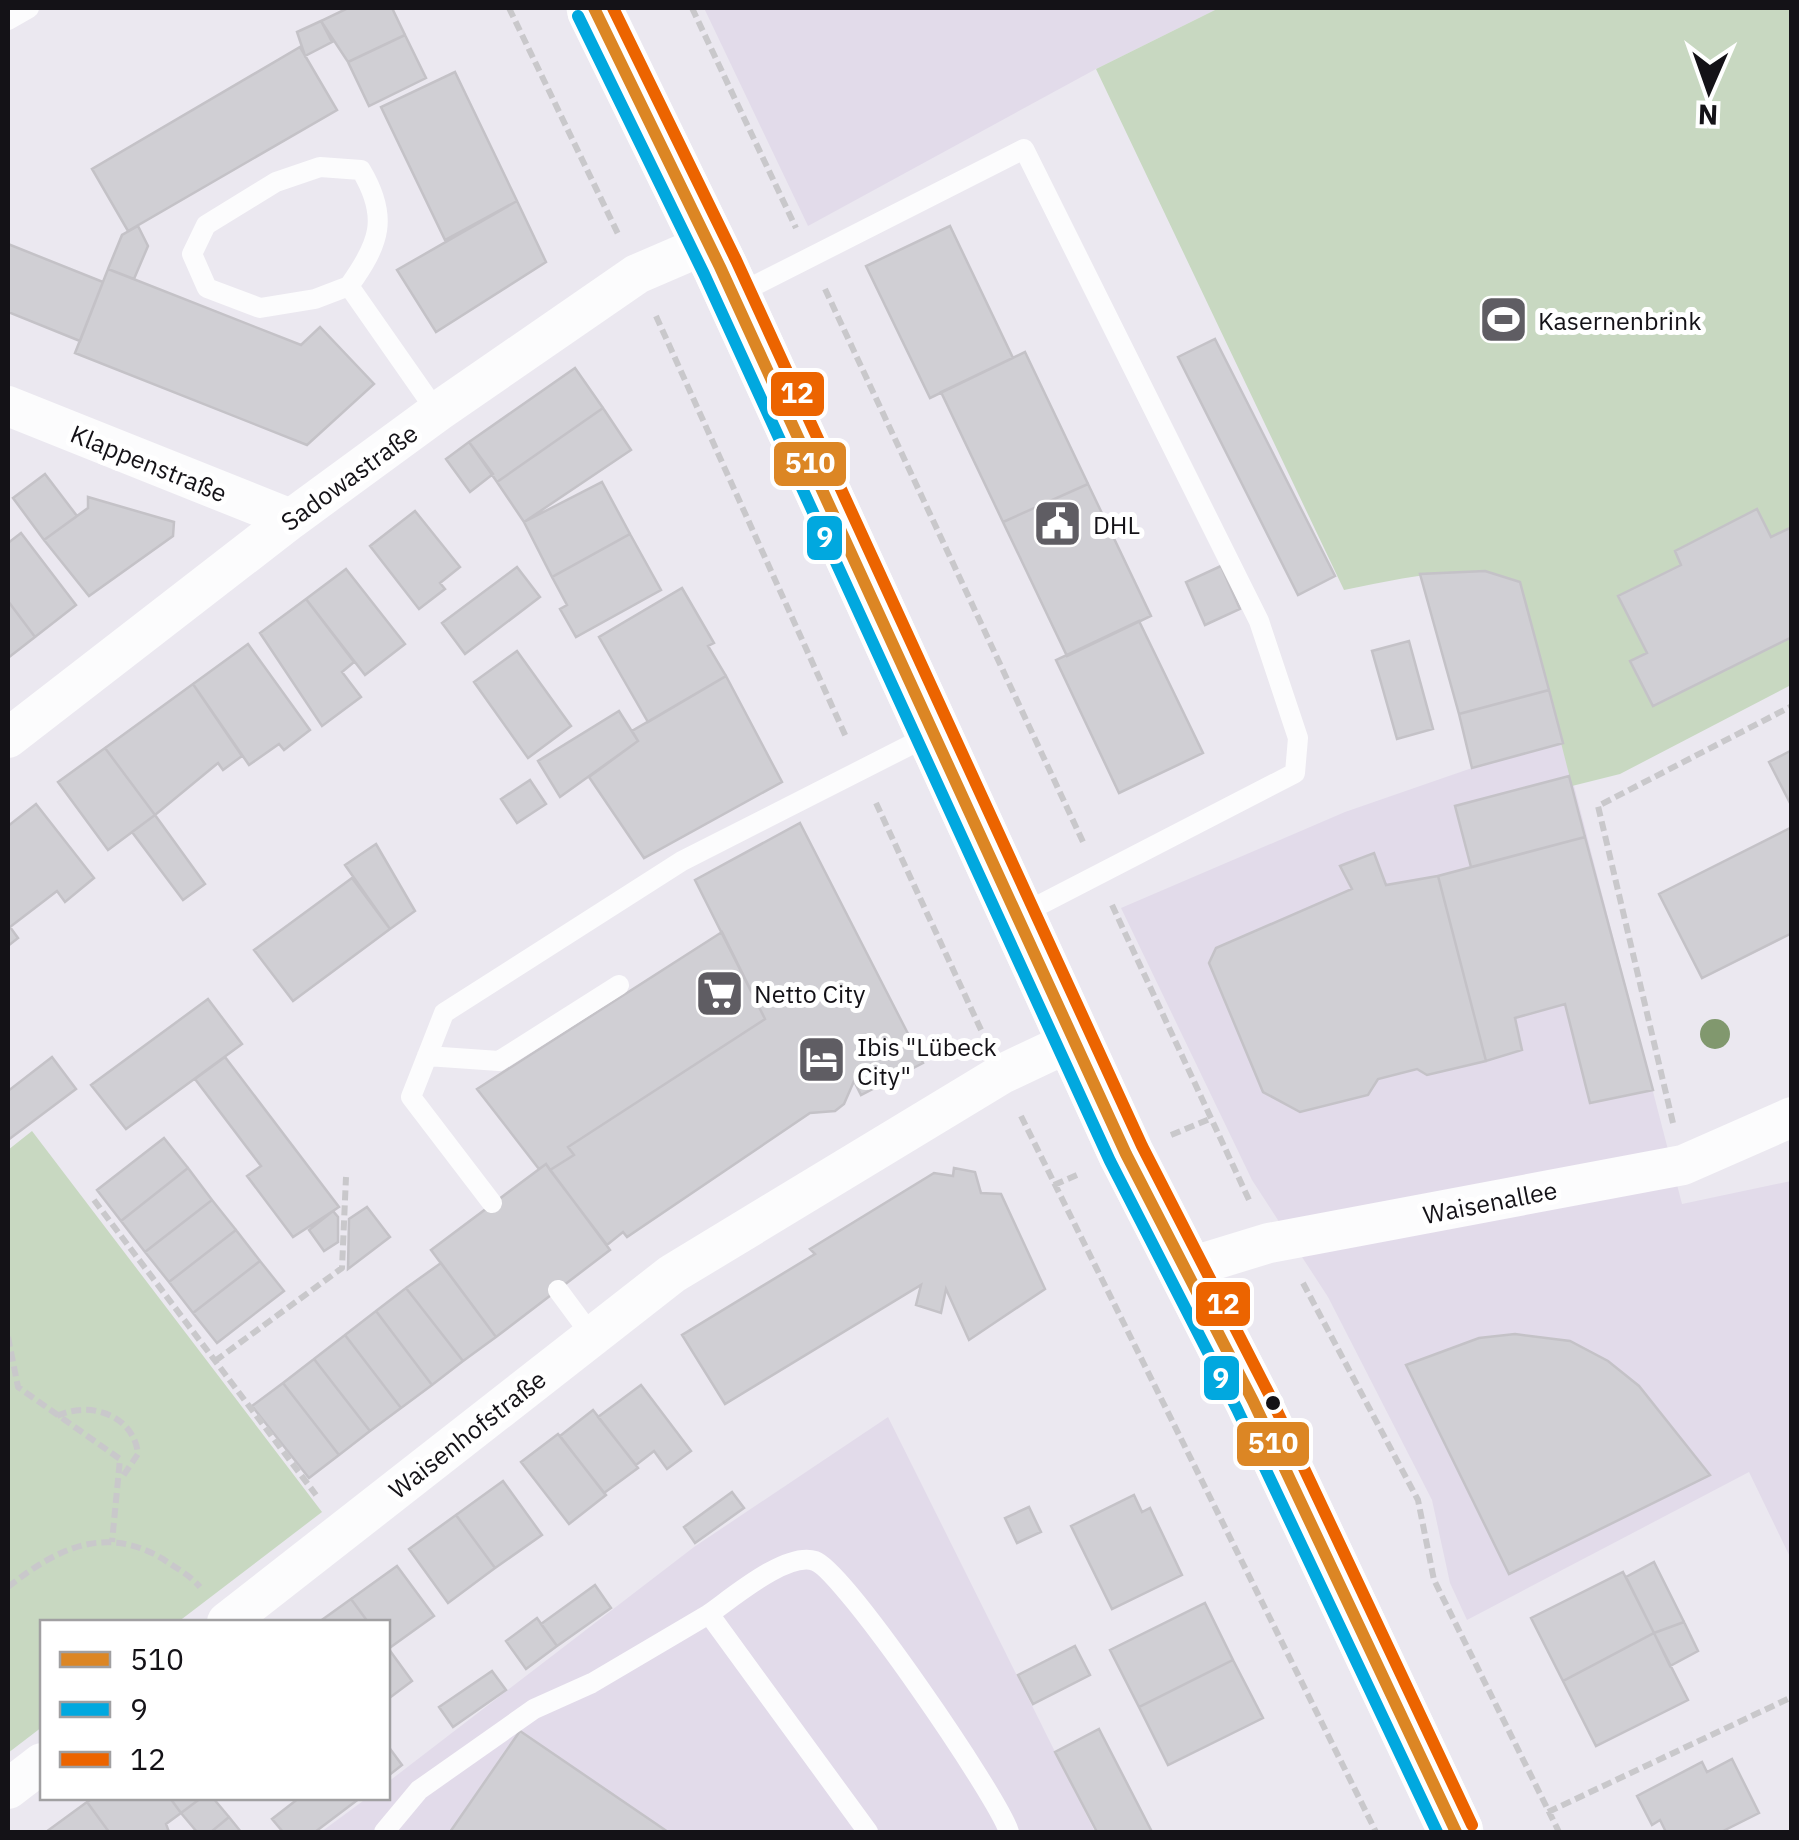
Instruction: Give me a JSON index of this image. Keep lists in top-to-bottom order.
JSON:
{
  "streets": {
    "street": [
      "Klappenstraße",
      "Sadowastraße",
      "Waisenallee",
      "Waisenhofstraße"
    ]
  },
  "crossings": [
    ["Klappenstraße", "Sadowastraße"]
  ],
  "places": {
    "sports": ["Kasernenbrink"],
    "public building": ["DHL"],
    "supermarket": ["Netto City"],
    "hotel": ["Ibis \"Lübeck City\""]
  },
  "lines": ["transit line 510", "transit line 12", "transit line 9"],
  "legend": ["510", "9", "12"],
  "north": "bottom"
}
